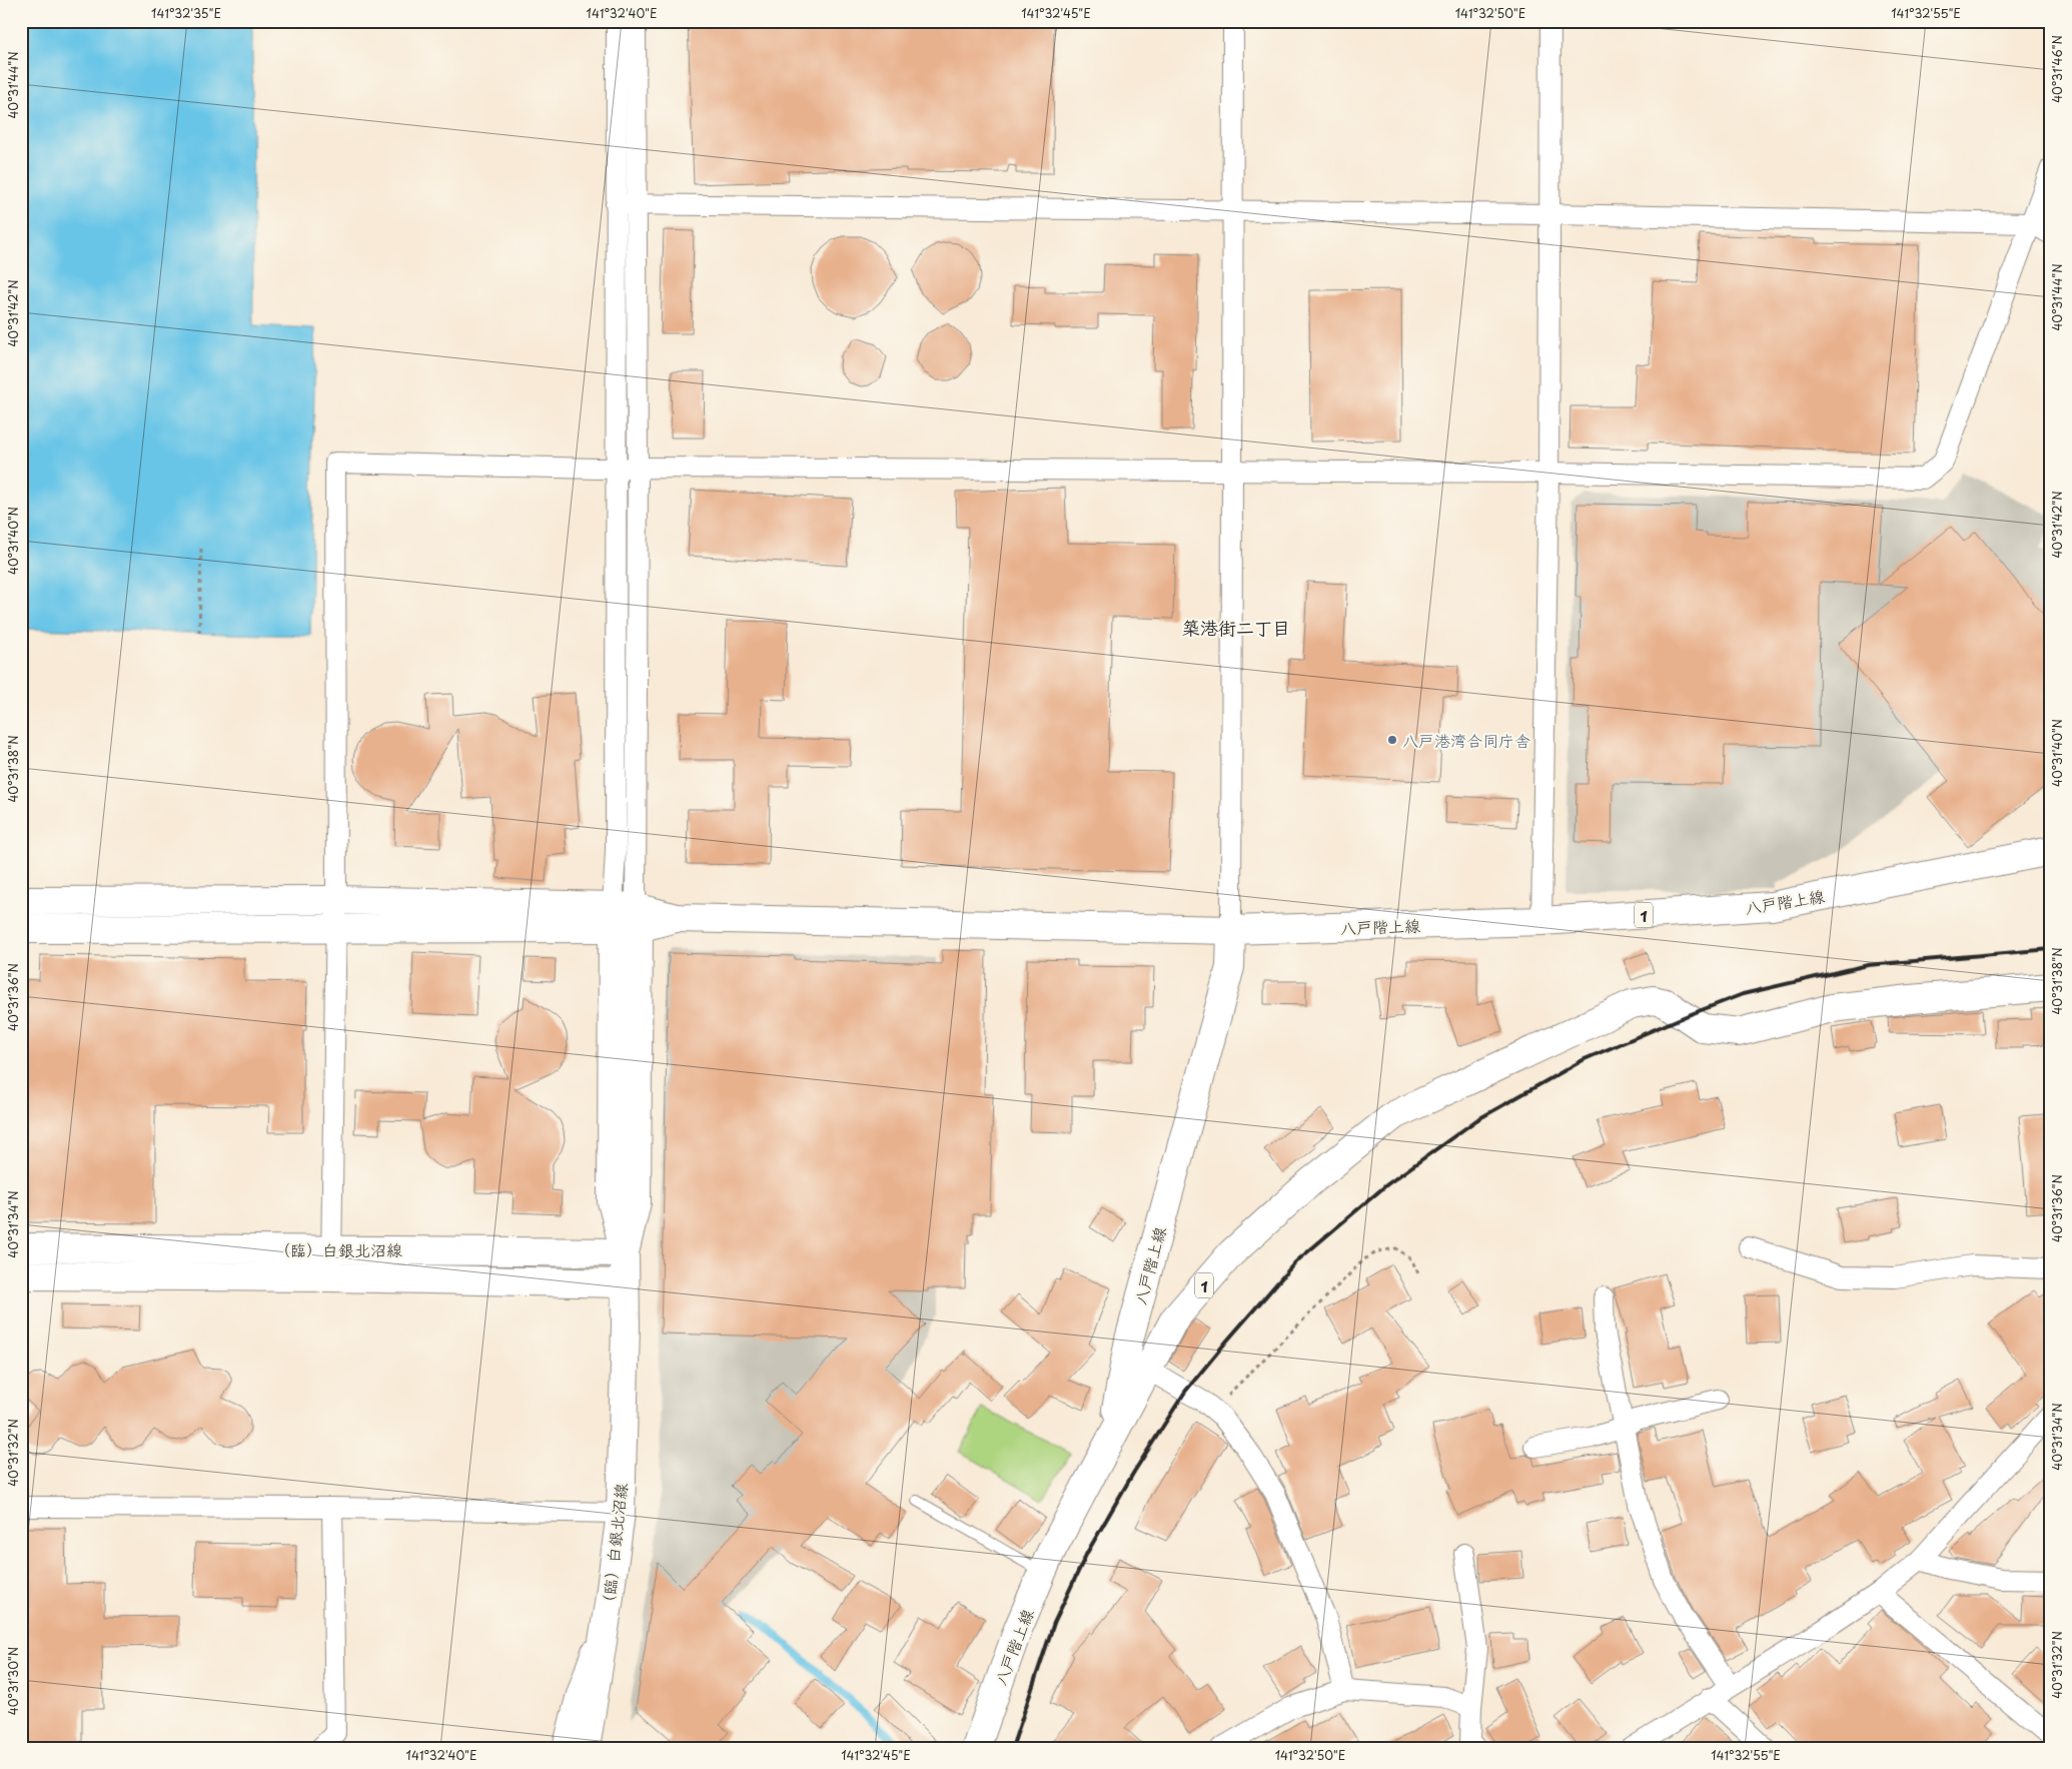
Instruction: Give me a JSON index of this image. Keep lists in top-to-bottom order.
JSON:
{
  "streets": {
    "street": ["八戸階上線", "1", "（臨）白銀北沼線"]
  },
  "districts": ["築港街二丁目"],
  "places": ["八戸港湾合同庁舎"],
  "coordinates": [
    "141°32'35\"E",
    "141°32'40\"E",
    "141°32'45\"E",
    "141°32'50\"E",
    "141°32'55\"E",
    "40°31'46\"N",
    "40°31'44\"N",
    "40°31'42\"N",
    "40°31'40\"N",
    "40°31'38\"N",
    "40°31'36\"N",
    "40°31'34\"N",
    "40°31'32\"N",
    "40°31'30\"N"
  ]
}
